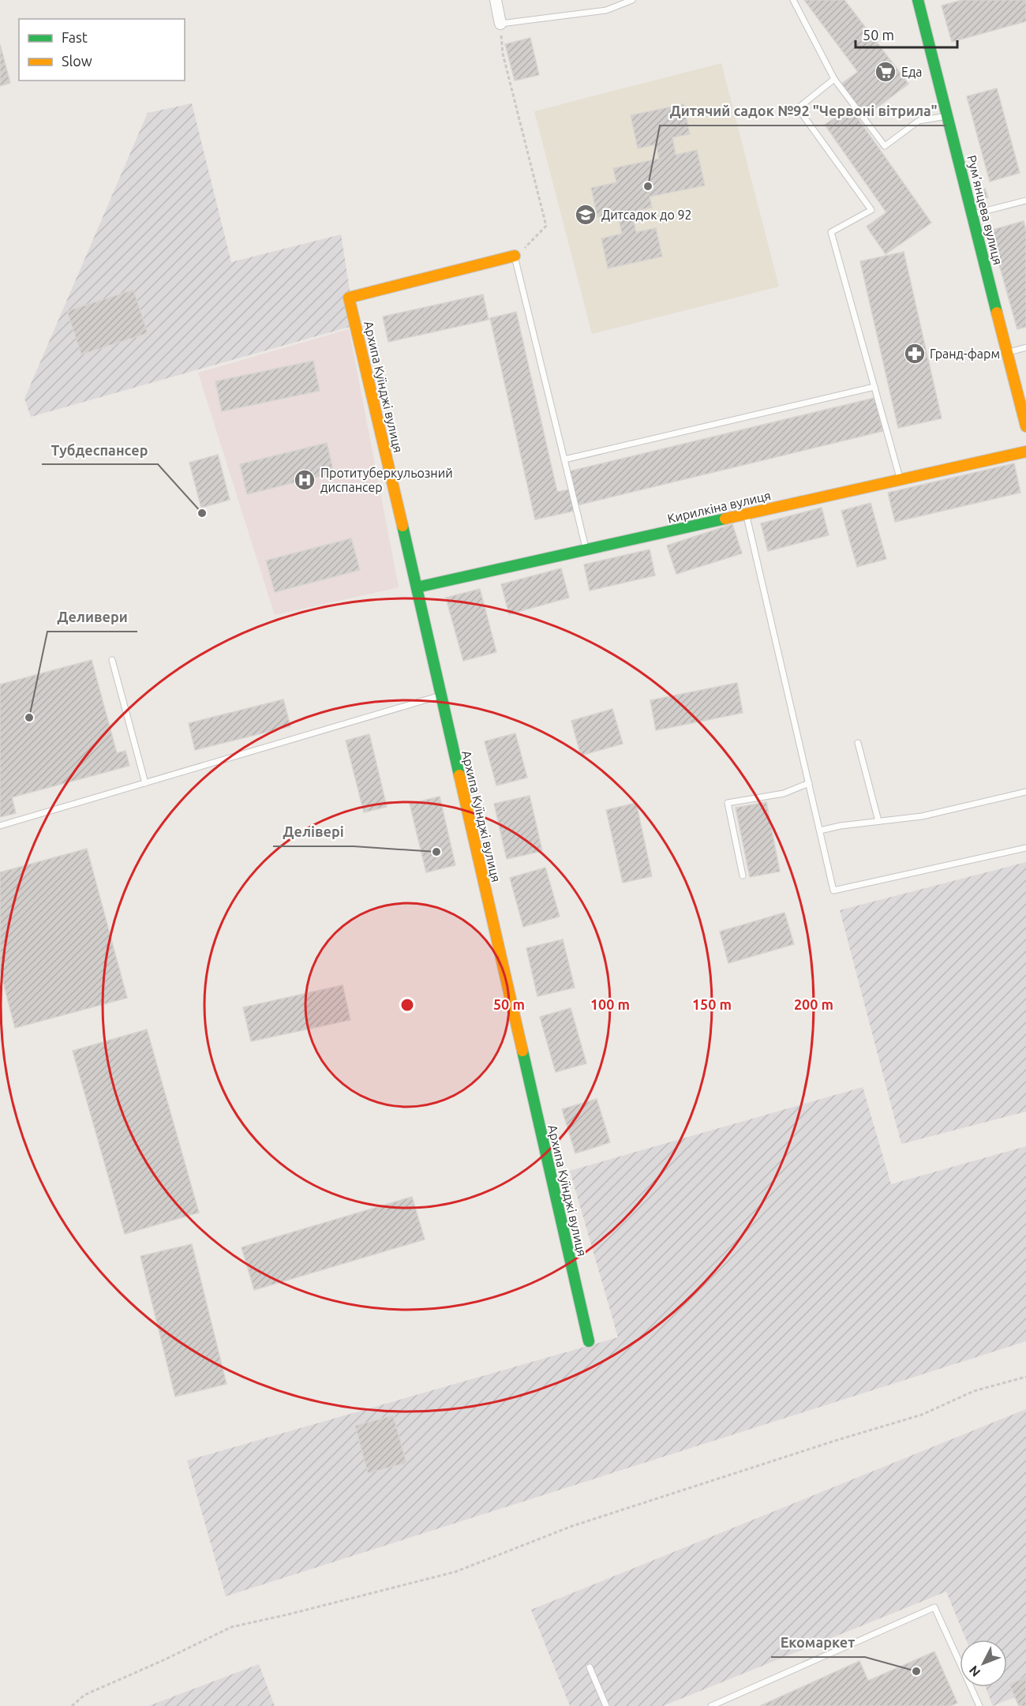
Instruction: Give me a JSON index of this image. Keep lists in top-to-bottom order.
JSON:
{
  "streets": {
    "street": ["Рум’янцева вулиця", "Архипа Куїнджі вулиця", "Кирилкіна вулиця"]
  },
  "crossings": [
    ["Архипа Куїнджі вулиця", "Кирилкіна вулиця"]
  ],
  "places": {
    "supermarket": ["Еда"],
    "other": [
      "Дитячий садок №92 \"Червонi вiтрила\"",
      "Тубдеспансер",
      "Деливери",
      "Делівері",
      "Екомаркет"
    ],
    "school or university": ["Дитсадок до 92"],
    "pharmacy": ["Гранд-фарм"],
    "hospital": ["Протитуберкульозний диспансер"]
  },
  "legend": ["Fast", "Slow"],
  "scale_bar": "50 m",
  "north": "bottom left",
  "rings": [
    "50 m",
    "100 m",
    "150 m",
    "200 m"
  ]
}
